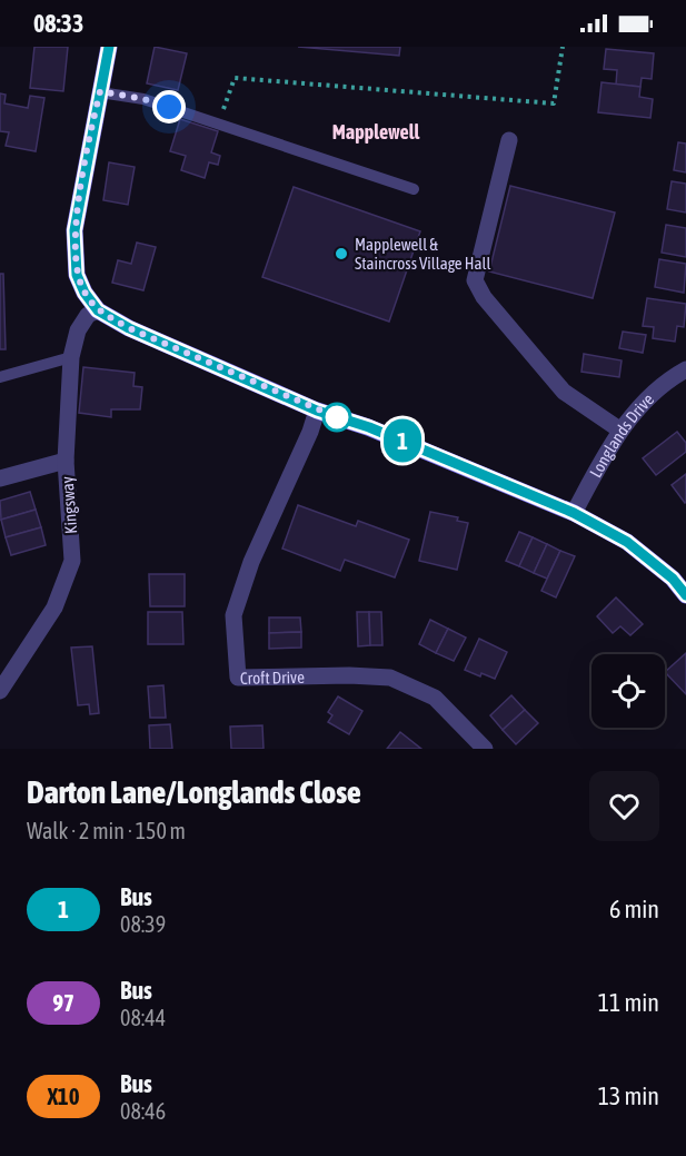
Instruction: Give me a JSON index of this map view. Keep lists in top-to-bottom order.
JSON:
{
  "streets": {
    "street": ["Longlands Drive", "Kingsway", "Croft Drive"]
  },
  "districts": ["Mapplewell"],
  "places": ["Mapplewell & Staincross Village Hall"],
  "lines": ["bus line 1"],
  "page": {
    "status": "08:33",
    "on_map": "1",
    "heading": ["Darton Lane/Longlands Close", "Walk · 2 min · 150 m"],
    "list": [
      {
        "mark": "1",
        "name": "Bus",
        "note": "08:39",
        "value": "6 min"
      },
      {
        "mark": "97",
        "name": "Bus",
        "note": "08:44",
        "value": "11 min"
      },
      {
        "mark": "X10",
        "name": "Bus",
        "note": "08:46",
        "value": "13 min"
      }
    ]
  }
}
